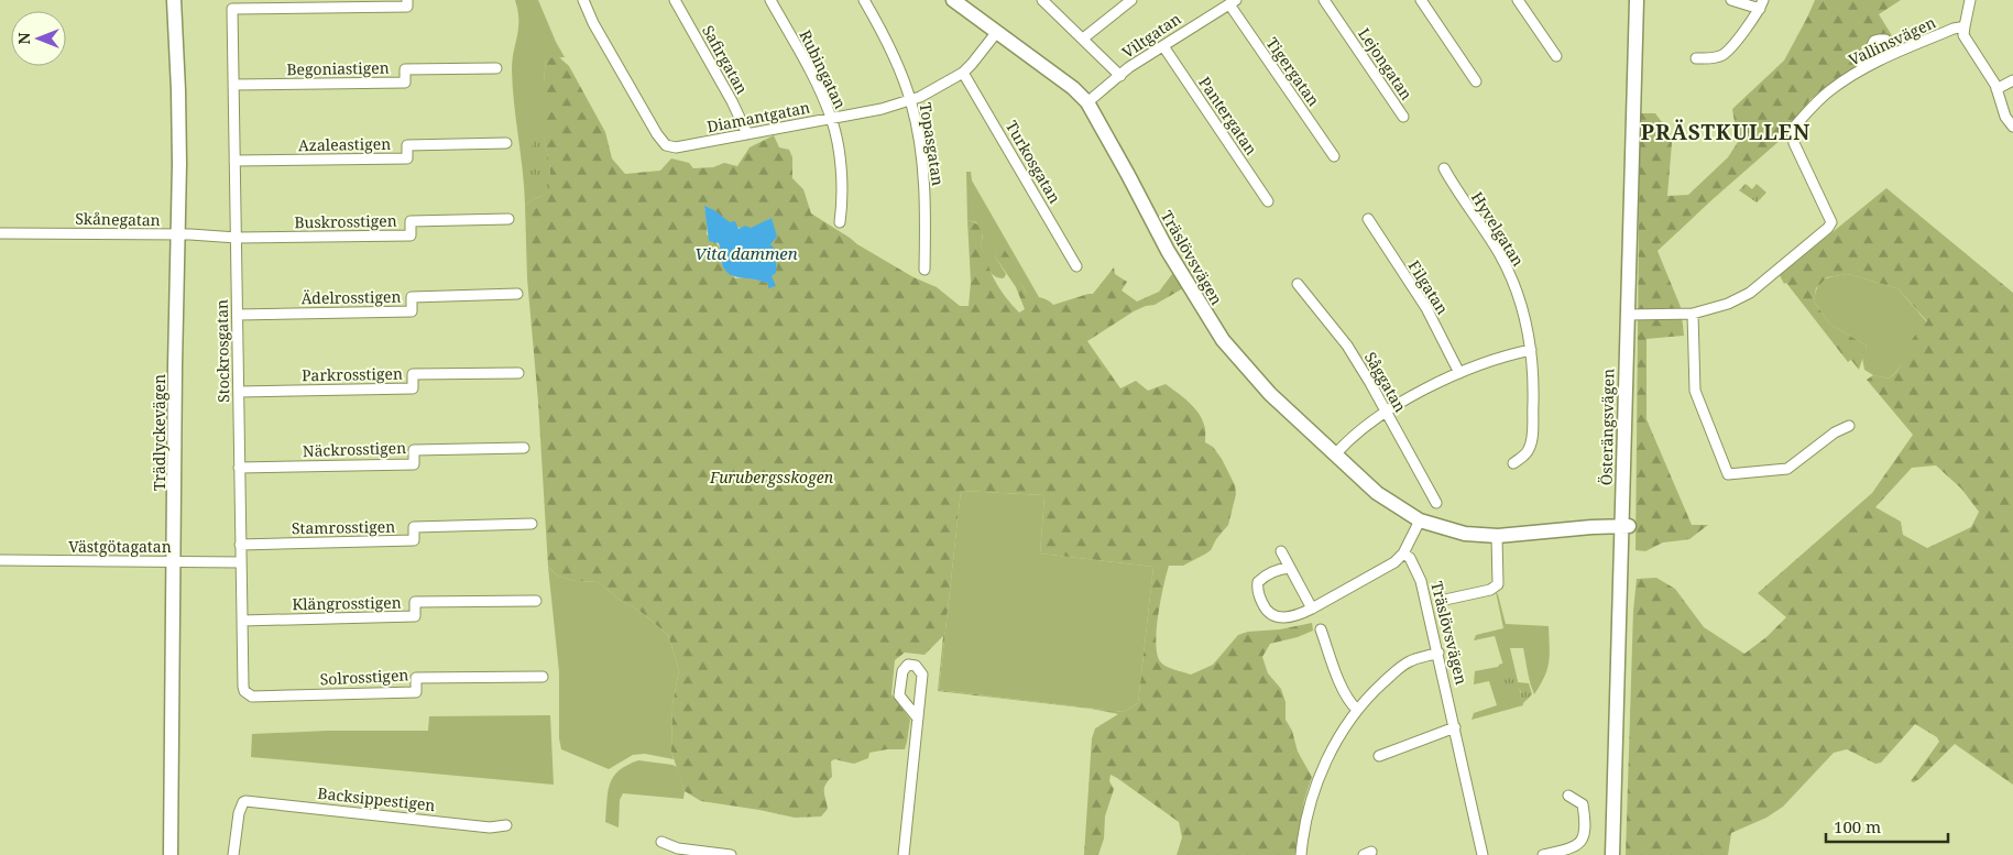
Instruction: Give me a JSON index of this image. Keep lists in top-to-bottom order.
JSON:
{
  "streets": {
    "street": [
      "Viltgatan",
      "Vallinsvägen",
      "Safirgatan",
      "Lejongatan",
      "Begoniastigen",
      "Rubingatan",
      "Tigergatan",
      "Pantergatan",
      "Diamantgatan",
      "Azaleastigen",
      "Topasgatan",
      "Turkosgatan",
      "Skånegatan",
      "Buskrosstigen",
      "Hyvelgatan",
      "Träslövsvägen",
      "Filgatan",
      "Ädelrosstigen",
      "Stockrosgatan",
      "Parkrosstigen",
      "Såggatan",
      "Österängsvägen",
      "Trädlyckevägen",
      "Näckrosstigen",
      "Stamrosstigen",
      "Västgötagatan",
      "Klängrosstigen",
      "Solrosstigen",
      "Backsippestigen"
    ]
  },
  "crossings": [
    ["Viltgatan", "Tigergatan"],
    ["Viltgatan", "Pantergatan"],
    ["Viltgatan", "Träslövsvägen"],
    ["Safirgatan", "Diamantgatan"],
    ["Begoniastigen", "Stockrosgatan"],
    ["Rubingatan", "Diamantgatan"],
    ["Diamantgatan", "Topasgatan"],
    ["Diamantgatan", "Turkosgatan"],
    ["Diamantgatan", "Träslövsvägen"],
    ["Azaleastigen", "Stockrosgatan"],
    ["Skånegatan", "Buskrosstigen"],
    ["Skånegatan", "Stockrosgatan"],
    ["Skånegatan", "Trädlyckevägen"],
    ["Buskrosstigen", "Stockrosgatan"],
    ["Träslövsvägen", "Österängsvägen"],
    ["Ädelrosstigen", "Stockrosgatan"],
    ["Stockrosgatan", "Parkrosstigen"],
    ["Stockrosgatan", "Näckrosstigen"],
    ["Stockrosgatan", "Stamrosstigen"],
    ["Stockrosgatan", "Västgötagatan"],
    ["Stockrosgatan", "Klängrosstigen"],
    ["Stockrosgatan", "Solrosstigen"],
    ["Trädlyckevägen", "Västgötagatan"]
  ],
  "districts": ["PRÄSTKULLEN"],
  "water": ["Vita dammen"],
  "parks": ["Furubergsskogen"],
  "scale_bar": "100 m",
  "north": "left"
}
